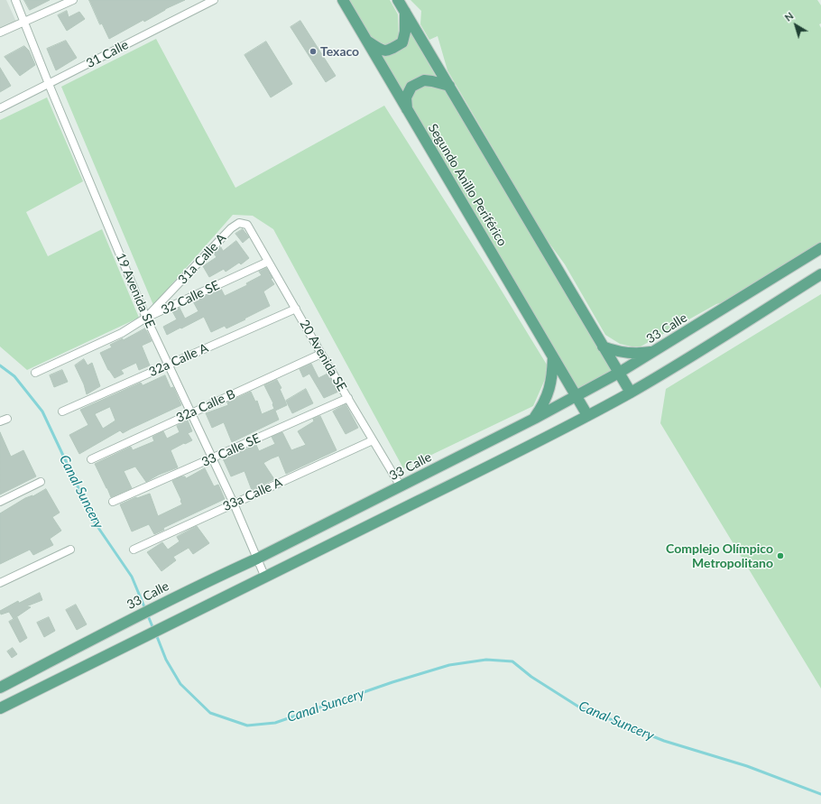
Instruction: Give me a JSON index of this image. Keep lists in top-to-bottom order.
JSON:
{
  "streets": {
    "main road": ["Segundo Anillo Periférico", "33 Calle"],
    "street": [
      "31 Calle",
      "31a Calle A",
      "19 Avenida SE",
      "32 Calle SE",
      "20 Avenida SE",
      "32a Calle A",
      "32a Calle B",
      "33 Calle SE",
      "33a Calle A"
    ]
  },
  "crossings": [
    ["31 Calle", "19 Avenida SE"],
    ["Segundo Anillo Periférico", "33 Calle"],
    ["31a Calle A", "19 Avenida SE"],
    ["31a Calle A", "32 Calle SE"],
    ["31a Calle A", "20 Avenida SE"],
    ["19 Avenida SE", "32 Calle SE"],
    ["19 Avenida SE", "33 Calle"],
    ["19 Avenida SE", "32a Calle A"],
    ["19 Avenida SE", "32a Calle B"],
    ["19 Avenida SE", "33 Calle SE"],
    ["19 Avenida SE", "33a Calle A"],
    ["32 Calle SE", "20 Avenida SE"],
    ["33 Calle", "20 Avenida SE"],
    ["20 Avenida SE", "32a Calle A"],
    ["20 Avenida SE", "32a Calle B"],
    ["20 Avenida SE", "33 Calle SE"],
    ["20 Avenida SE", "33a Calle A"]
  ],
  "water": ["Canal Suncery"],
  "places": ["Texaco", "Complejo Olímpico Metropolitano"],
  "north": "top left"
}
